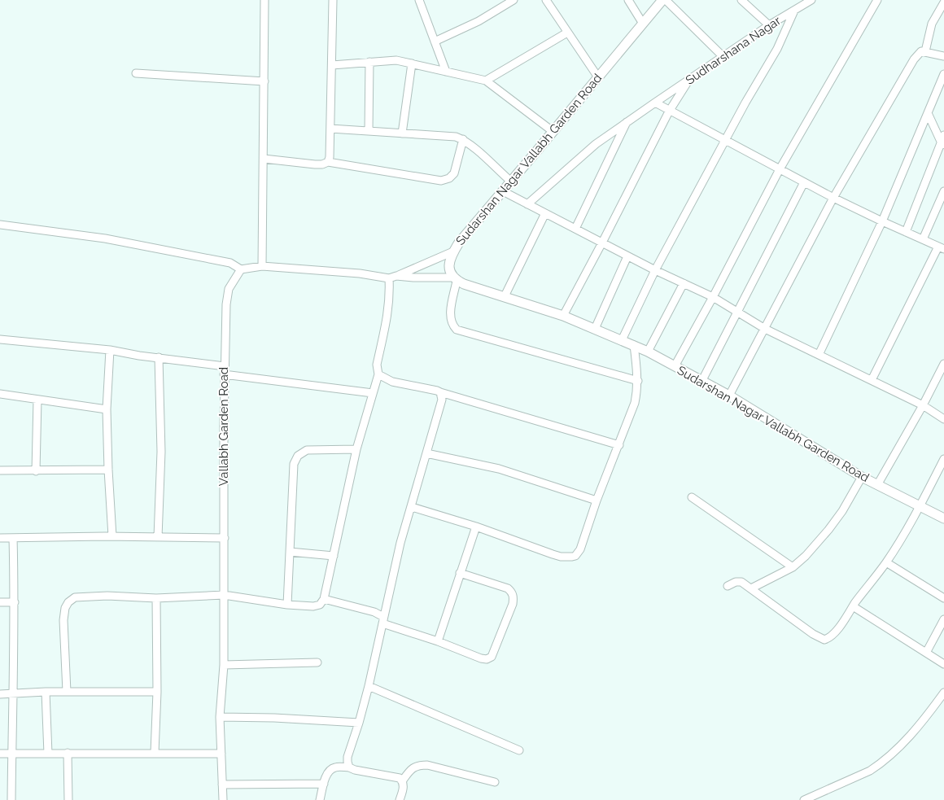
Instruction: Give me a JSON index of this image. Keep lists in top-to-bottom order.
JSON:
{
  "streets": {
    "street": ["Sudharshana Nagar", "Sudarshan Nagar Vallabh Garden Road", "Vallabh Garden Road"]
  }
}
